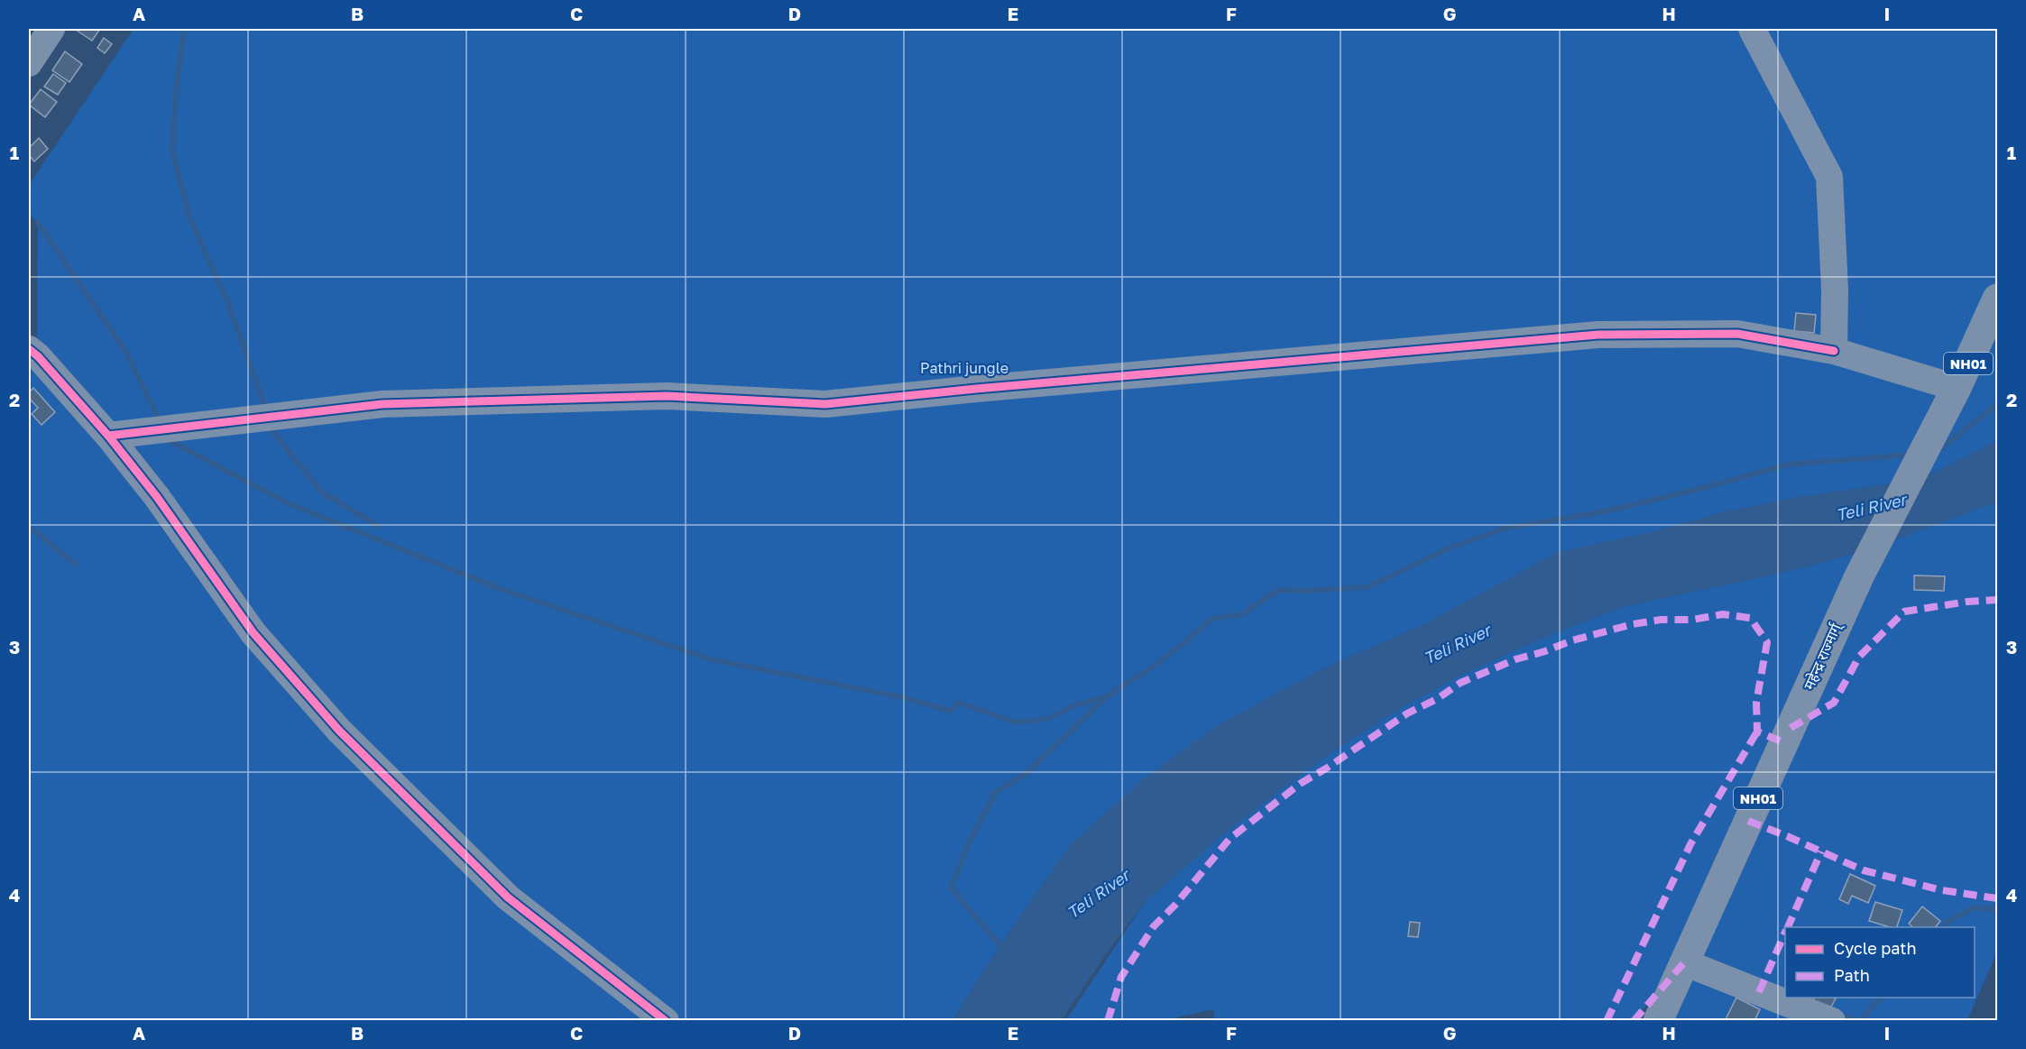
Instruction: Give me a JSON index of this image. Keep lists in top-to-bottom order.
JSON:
{
  "streets": {
    "highway": ["NH01", "महेन्द्र राज्मार्ग्"]
  },
  "water": ["Teli River"],
  "parks": ["Pathri jungle"],
  "legend": ["Cycle path", "Path"],
  "grid": {
    "columns": [
      "A",
      "B",
      "C",
      "D",
      "E",
      "F",
      "G",
      "H",
      "I"
    ],
    "rows": [
      "1",
      "2",
      "3",
      "4"
    ]
  }
}
